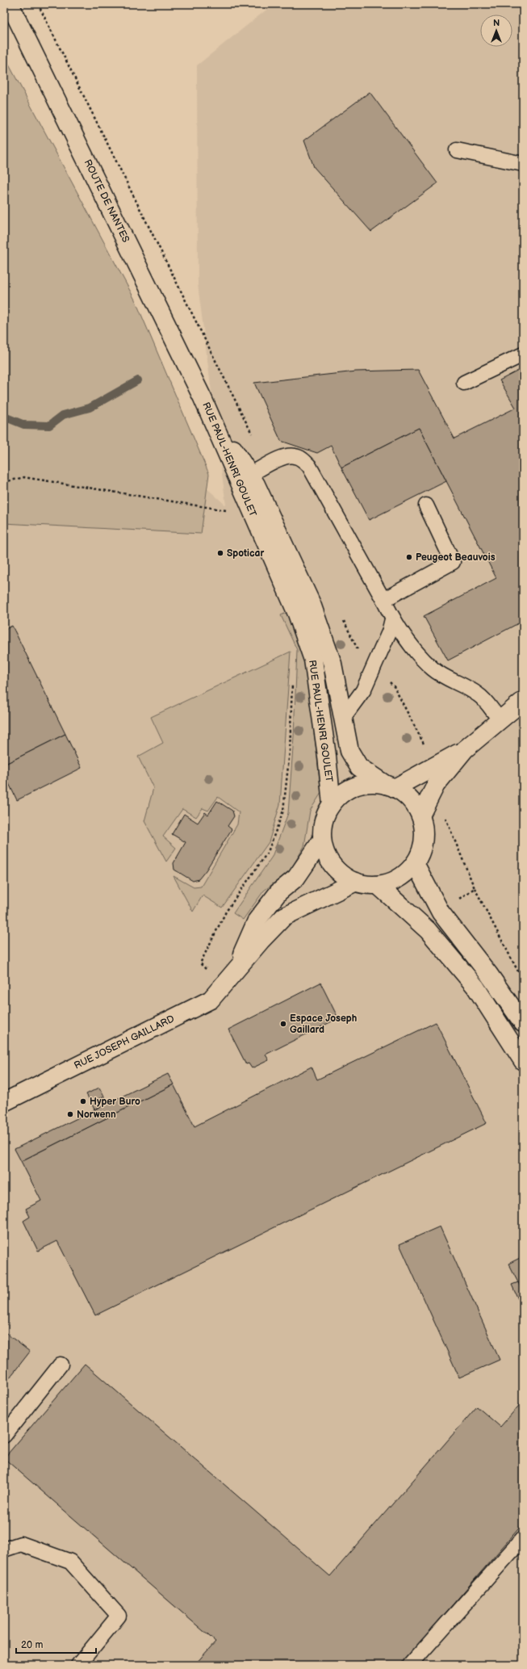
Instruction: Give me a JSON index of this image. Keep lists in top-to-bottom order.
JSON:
{
  "streets": {
    "main road": ["ROUTE DE NANTES", "RUE PAUL-HENRI GOULET", "RUE JOSEPH GAILLARD"]
  },
  "crossings": [
    ["ROUTE DE NANTES", "RUE PAUL-HENRI GOULET"],
    ["RUE PAUL-HENRI GOULET", "RUE JOSEPH GAILLARD"]
  ],
  "places": [
    "Spoticar",
    "Peugeot Beauvois",
    "Espace Joseph Gaillard",
    "Hyper Buro",
    "Norwenn"
  ],
  "scale_bar": "20 m",
  "north": "top"
}
